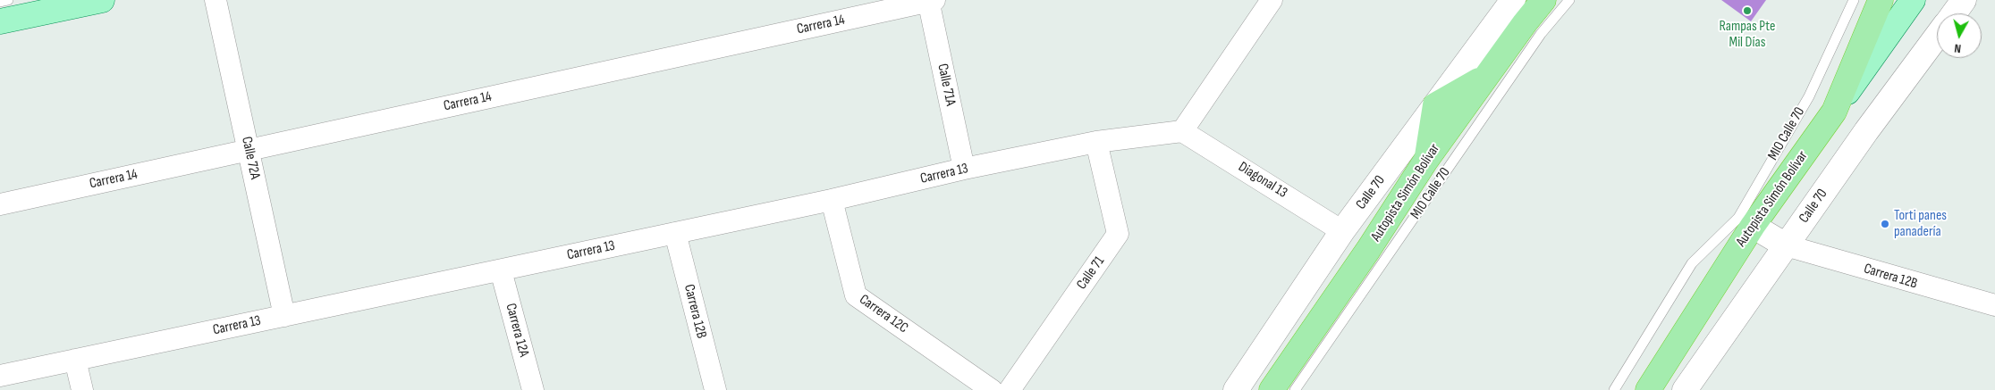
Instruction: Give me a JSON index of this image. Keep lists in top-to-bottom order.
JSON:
{
  "streets": {
    "highway": ["Autopista Simón Bolívar"],
    "street": [
      "Carrera 14",
      "Calle 71A",
      "Calle 72A",
      "Carrera 13",
      "Diagonal 13",
      "Calle 70",
      "Calle 71",
      "Carrera 12B",
      "Carrera 12C",
      "Carrera 12A"
    ],
    "lane": ["MIO Calle 70"]
  },
  "crossings": [
    ["Carrera 14", "Calle 71A"],
    ["Carrera 14", "Calle 72A"],
    ["Calle 71A", "Carrera 13"],
    ["Calle 72A", "Carrera 13"],
    ["Carrera 13", "Diagonal 13"],
    ["Carrera 13", "Calle 71"],
    ["Carrera 13", "Carrera 12B"],
    ["Carrera 13", "Carrera 12C"],
    ["Carrera 13", "Carrera 12A"],
    ["Diagonal 13", "Calle 70"],
    ["Calle 70", "Carrera 12B"]
  ],
  "places": ["Rampas Pte Mil Días", "Torti panes panadería"],
  "north": "bottom"
}
